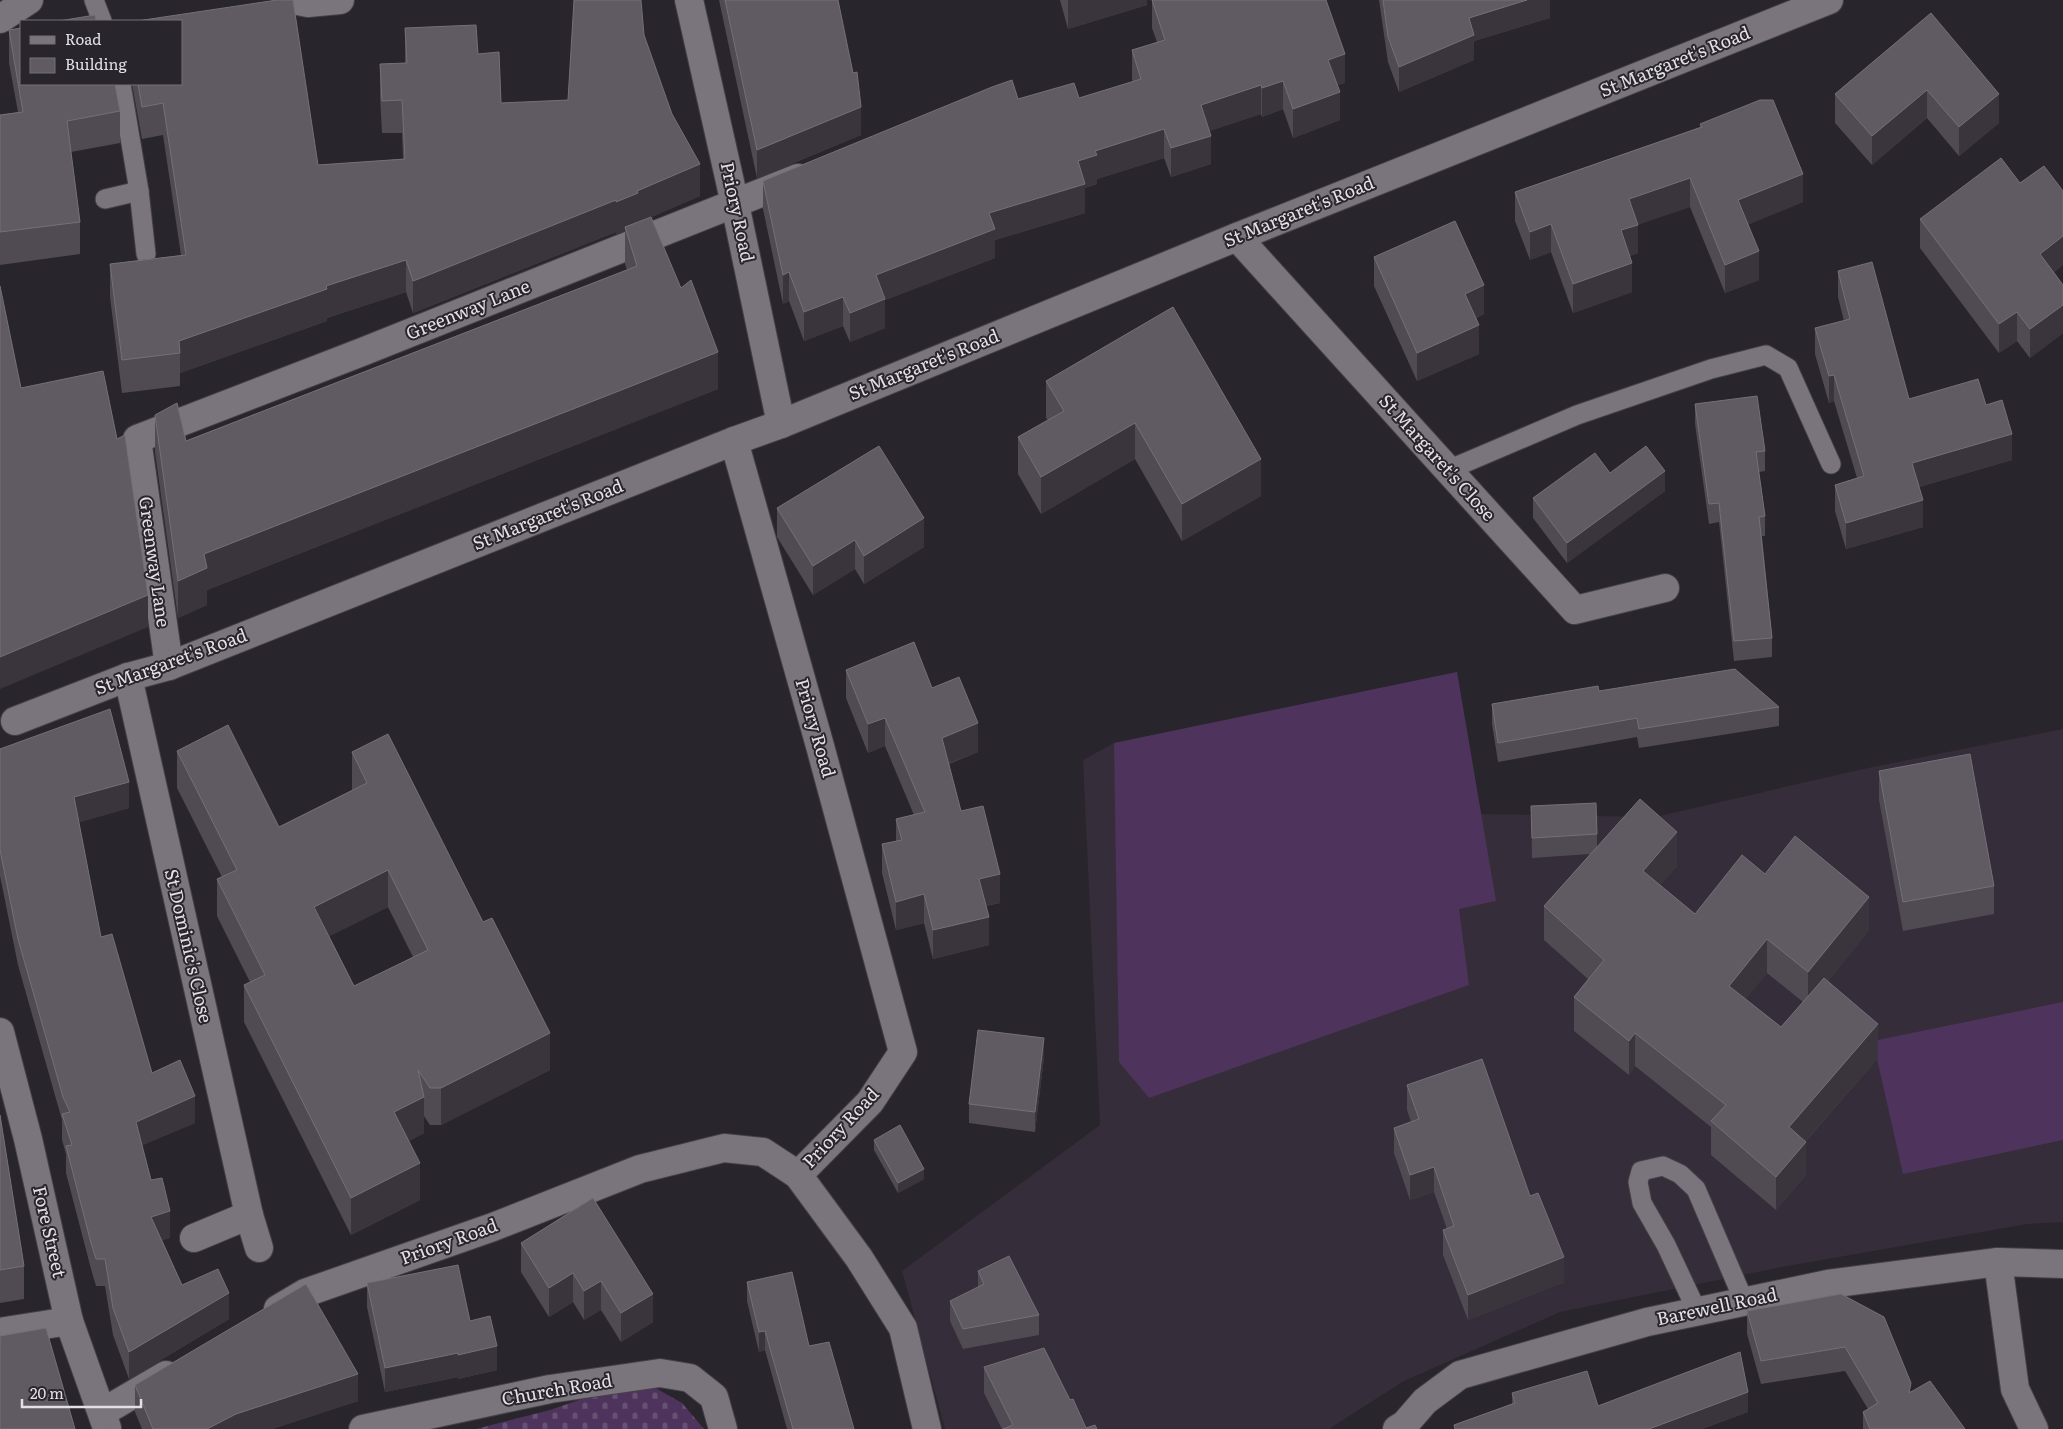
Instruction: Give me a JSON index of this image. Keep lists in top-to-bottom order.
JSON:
{
  "streets": {
    "street": [
      "St Margaret's Road",
      "Priory Road",
      "Greenway Lane",
      "St Margaret's Close",
      "St Dominic's Close",
      "Fore Street",
      "Barewell Road",
      "Church Road"
    ]
  },
  "crossings": [
    ["St Margaret's Road", "Priory Road"],
    ["St Margaret's Road", "Greenway Lane"],
    ["St Margaret's Road", "St Margaret's Close"],
    ["St Margaret's Road", "St Dominic's Close"],
    ["Priory Road", "Greenway Lane"]
  ],
  "legend": ["Road", "Building"],
  "scale_bar": "20 m"
}
